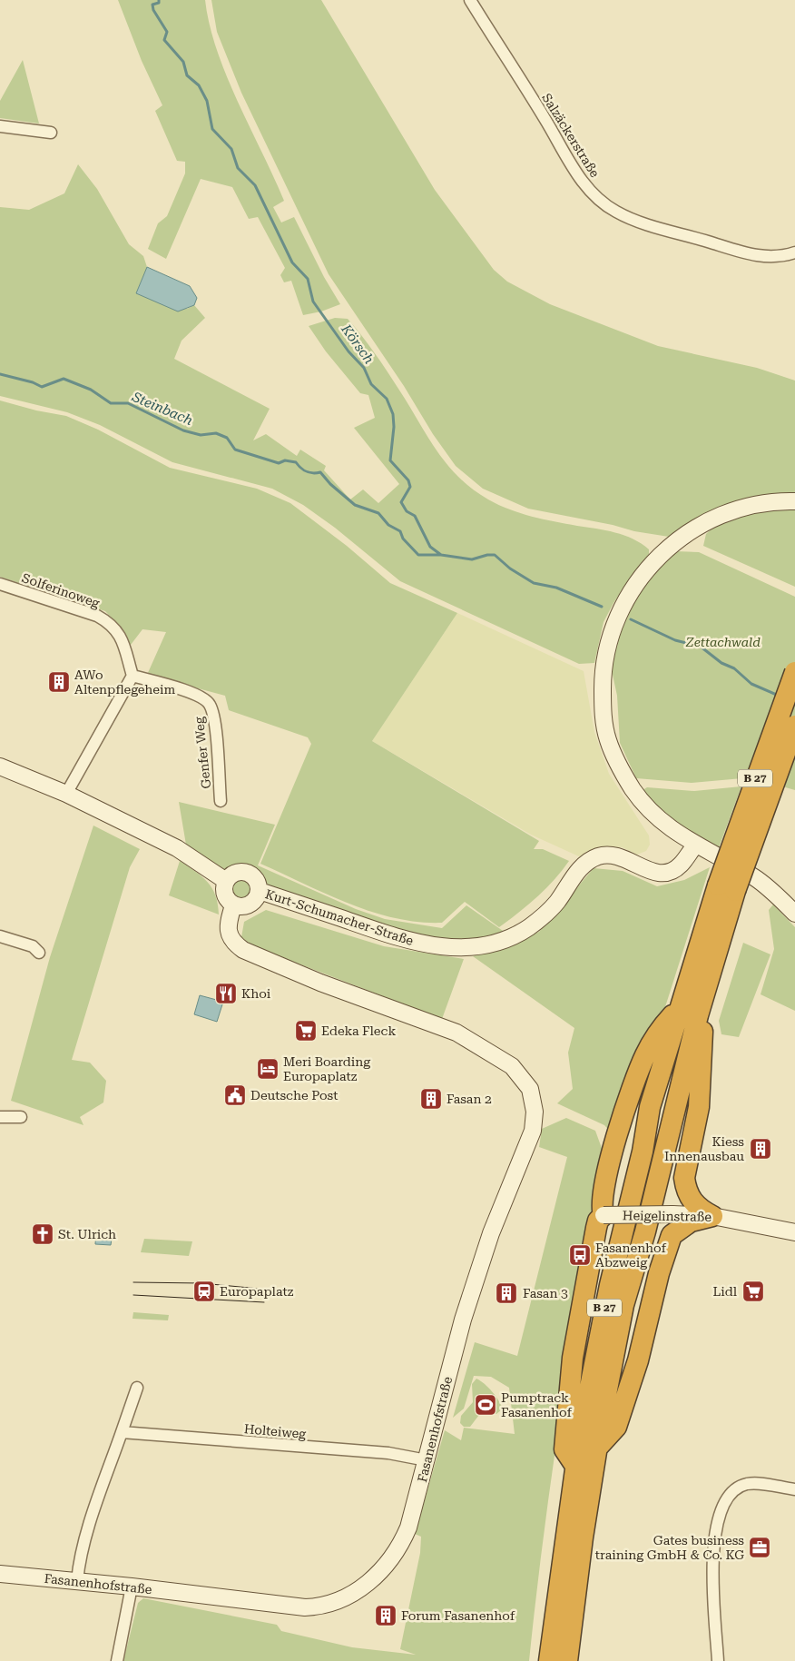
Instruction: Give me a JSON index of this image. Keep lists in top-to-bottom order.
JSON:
{
  "streets": {
    "highway": ["B 27"],
    "street": [
      "Salzäckerstraße",
      "Solferinoweg",
      "Genfer Weg",
      "Kurt-Schumacher-Straße",
      "Heigelinstraße",
      "Fasanenhofstraße",
      "Holteiweg"
    ]
  },
  "crossings": [
    ["Solferinoweg", "Genfer Weg"],
    ["B 27", "Heigelinstraße"],
    ["Kurt-Schumacher-Straße", "Fasanenhofstraße"],
    ["Fasanenhofstraße", "Holteiweg"]
  ],
  "water": ["Körsch", "Steinbach"],
  "parks": ["Zettachwald"],
  "places": {
    "building": [
      "AWo Altenpflegeheim",
      "Fasan 2",
      "Kiess Innenausbau",
      "Fasan 3",
      "Forum Fasanenhof"
    ],
    "restaurant": ["Khoi"],
    "supermarket": ["Edeka Fleck", "Lidl"],
    "hotel": ["Meri Boarding Europaplatz"],
    "public building": ["Deutsche Post"],
    "church": ["St. Ulrich"],
    "bus stop": ["Fasanenhof Abzweig"],
    "station": ["Europaplatz"],
    "sports": ["Pumptrack Fasanenhof"],
    "office": ["Gates business training GmbH & Co. KG"]
  }
}
